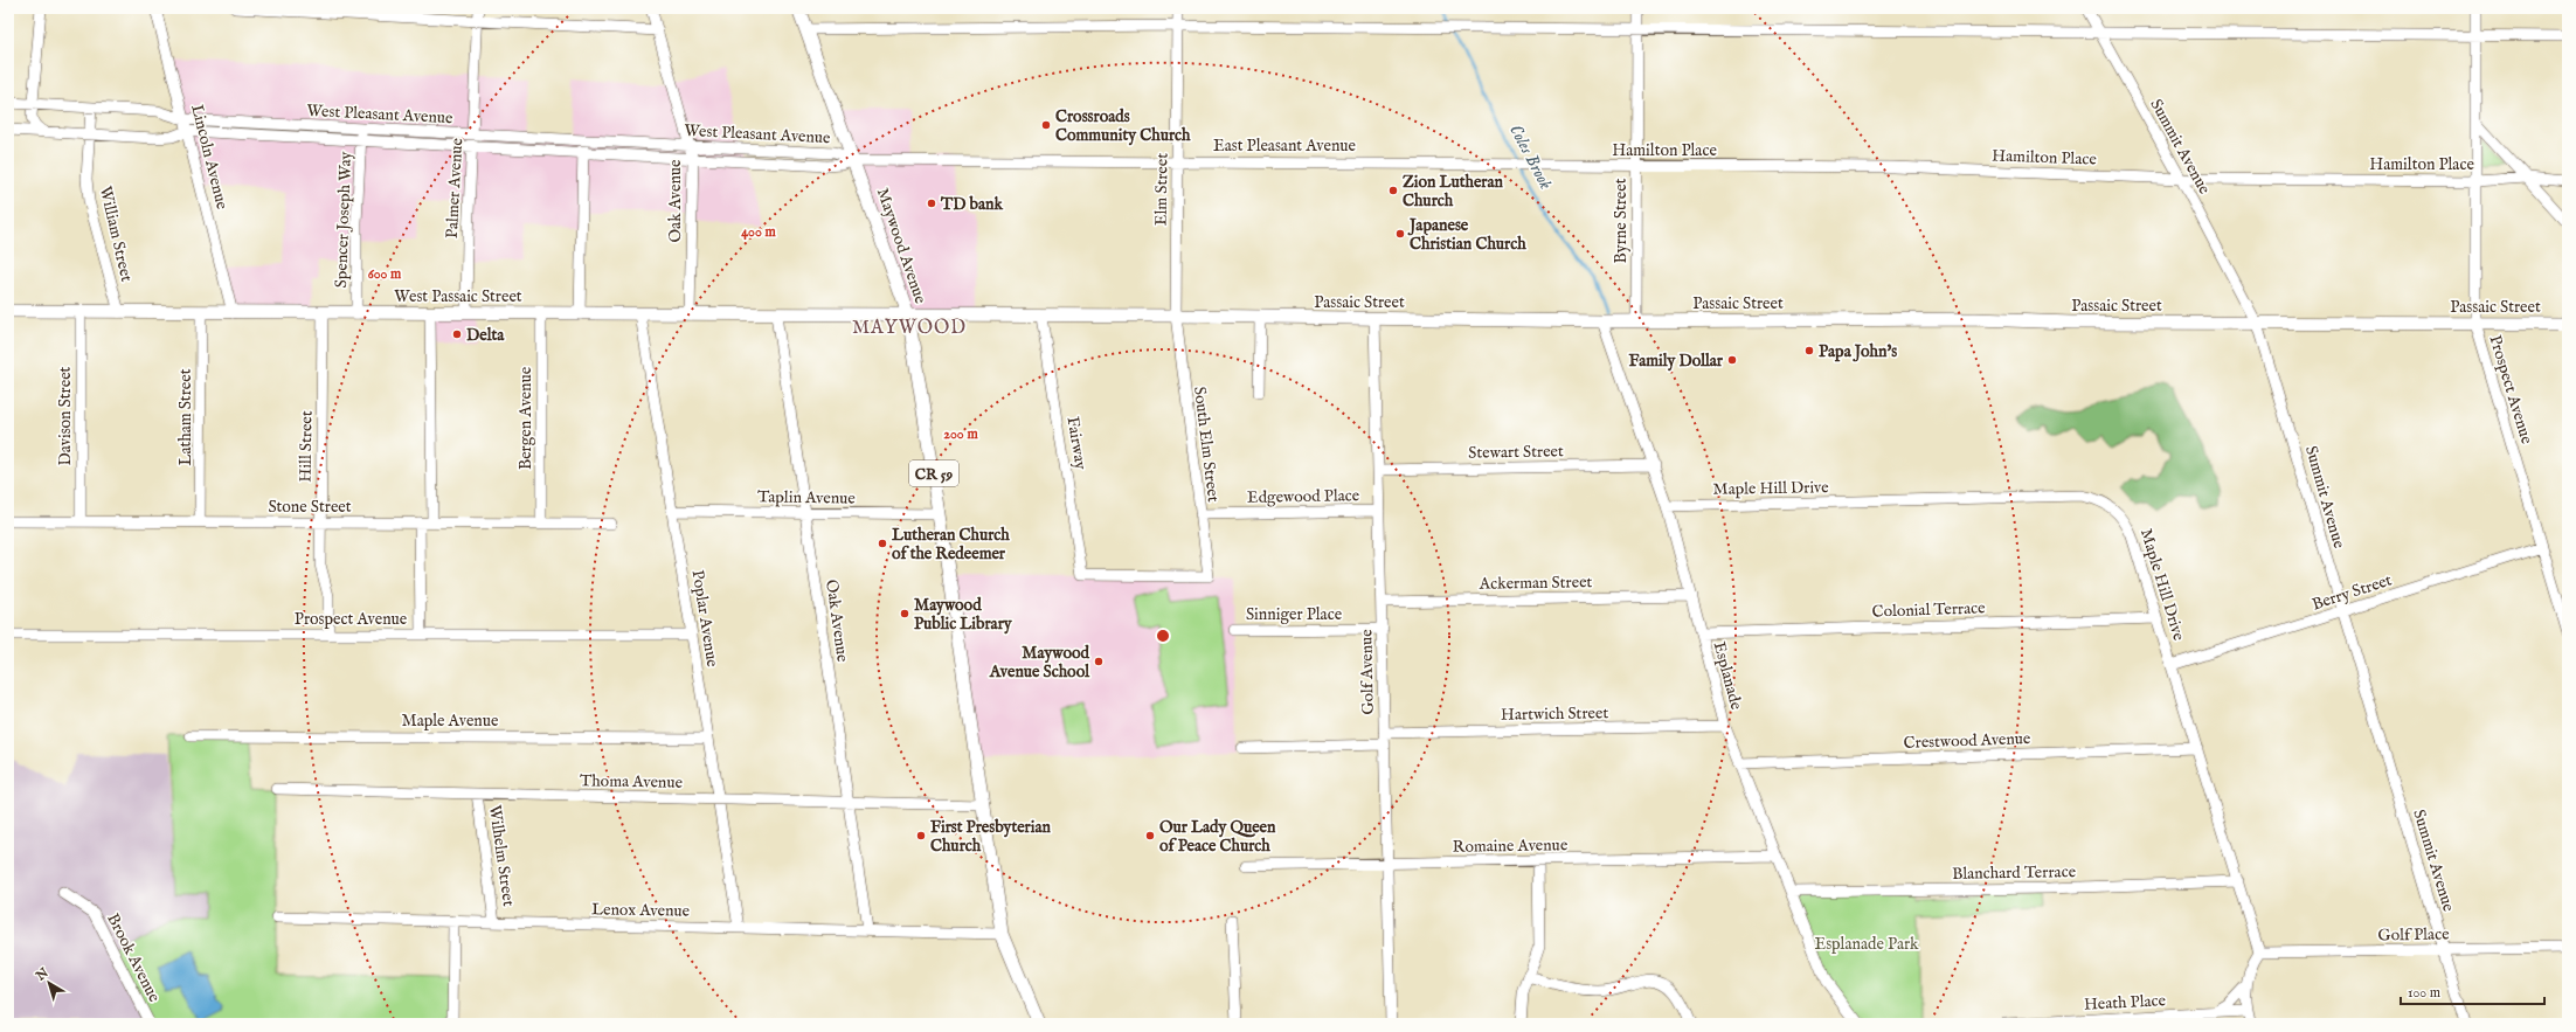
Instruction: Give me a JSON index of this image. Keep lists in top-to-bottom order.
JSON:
{
  "streets": {
    "main road": [
      "Maywood Avenue",
      "West Passaic Street",
      "Passaic Street",
      "CR 59"
    ],
    "street": [
      "West Pleasant Avenue",
      "East Pleasant Avenue",
      "Summit Avenue",
      "Hamilton Place",
      "Lincoln Avenue",
      "Palmer Avenue",
      "Elm Street",
      "Oak Avenue",
      "Spencer Joseph Way",
      "Byrne Street",
      "William Street",
      "Prospect Avenue",
      "Davison Street",
      "Latham Street",
      "Bergen Avenue",
      "Fairway",
      "South Elm Street",
      "Hill Street",
      "Stewart Street",
      "Maple Hill Drive",
      "Edgewood Place",
      "Taplin Avenue",
      "Stone Street",
      "Ackerman Street",
      "Berry Street",
      "Colonial Terrace",
      "Sinniger Place",
      "Poplar Avenue",
      "Golf Avenue",
      "Esplanade",
      "Hartwich Street",
      "Maple Avenue",
      "Crestwood Avenue",
      "Thoma Avenue",
      "Romaine Avenue",
      "Wilhelm Street",
      "Blanchard Terrace",
      "Lenox Avenue",
      "Golf Place",
      "Brook Avenue",
      "Heath Place"
    ]
  },
  "crossings": [
    ["West Pleasant Avenue", "East Pleasant Avenue"],
    ["West Pleasant Avenue", "Lincoln Avenue"],
    ["West Pleasant Avenue", "Palmer Avenue"],
    ["West Pleasant Avenue", "Oak Avenue"],
    ["West Pleasant Avenue", "Spencer Joseph Way"],
    ["West Pleasant Avenue", "William Street"],
    ["West Pleasant Avenue", "Maywood Avenue"],
    ["East Pleasant Avenue", "Hamilton Place"],
    ["East Pleasant Avenue", "Elm Street"],
    ["East Pleasant Avenue", "Maywood Avenue"],
    ["Summit Avenue", "Hamilton Place"],
    ["Summit Avenue", "Passaic Street"],
    ["Summit Avenue", "Berry Street"],
    ["Summit Avenue", "Golf Place"],
    ["Hamilton Place", "Byrne Street"],
    ["Hamilton Place", "Prospect Avenue"],
    ["Lincoln Avenue", "West Passaic Street"],
    ["Palmer Avenue", "West Passaic Street"],
    ["Elm Street", "Passaic Street"],
    ["Elm Street", "South Elm Street"],
    ["Oak Avenue", "West Passaic Street"],
    ["Oak Avenue", "Taplin Avenue"],
    ["Oak Avenue", "Thoma Avenue"],
    ["Oak Avenue", "Lenox Avenue"],
    ["Spencer Joseph Way", "West Passaic Street"],
    ["Byrne Street", "Passaic Street"],
    ["William Street", "West Passaic Street"],
    ["Maywood Avenue", "West Passaic Street"],
    ["Maywood Avenue", "Passaic Street"],
    ["Maywood Avenue", "Taplin Avenue"],
    ["Maywood Avenue", "Thoma Avenue"],
    ["Maywood Avenue", "Lenox Avenue"],
    ["West Passaic Street", "Passaic Street"],
    ["West Passaic Street", "Davison Street"],
    ["West Passaic Street", "Latham Street"],
    ["West Passaic Street", "Bergen Avenue"],
    ["West Passaic Street", "Hill Street"],
    ["West Passaic Street", "Poplar Avenue"],
    ["Passaic Street", "Prospect Avenue"],
    ["Passaic Street", "Fairway"],
    ["Passaic Street", "South Elm Street"],
    ["Passaic Street", "Golf Avenue"],
    ["Passaic Street", "Esplanade"],
    ["Prospect Avenue", "Hill Street"],
    ["Prospect Avenue", "Berry Street"],
    ["Prospect Avenue", "Poplar Avenue"],
    ["Davison Street", "Stone Street"],
    ["Latham Street", "Stone Street"],
    ["Bergen Avenue", "Stone Street"],
    ["Fairway", "South Elm Street"],
    ["South Elm Street", "Edgewood Place"],
    ["Hill Street", "Stone Street"],
    ["Stewart Street", "Golf Avenue"],
    ["Stewart Street", "Esplanade"],
    ["Maple Hill Drive", "Berry Street"],
    ["Maple Hill Drive", "Colonial Terrace"],
    ["Maple Hill Drive", "Esplanade"],
    ["Maple Hill Drive", "Crestwood Avenue"],
    ["Maple Hill Drive", "Blanchard Terrace"],
    ["Maple Hill Drive", "Golf Place"],
    ["Edgewood Place", "Golf Avenue"],
    ["Taplin Avenue", "Poplar Avenue"],
    ["Ackerman Street", "Golf Avenue"],
    ["Ackerman Street", "Esplanade"],
    ["Colonial Terrace", "Esplanade"],
    ["Sinniger Place", "Golf Avenue"],
    ["Poplar Avenue", "Maple Avenue"],
    ["Poplar Avenue", "Thoma Avenue"],
    ["Poplar Avenue", "Lenox Avenue"],
    ["Golf Avenue", "Hartwich Street"],
    ["Golf Avenue", "Romaine Avenue"],
    ["Esplanade", "Hartwich Street"],
    ["Esplanade", "Crestwood Avenue"],
    ["Esplanade", "Romaine Avenue"],
    ["Esplanade", "Blanchard Terrace"],
    ["Thoma Avenue", "Wilhelm Street"],
    ["Wilhelm Street", "Lenox Avenue"]
  ],
  "districts": ["MAYWOOD"],
  "water": ["Coles Brook"],
  "parks": ["Esplanade Park"],
  "places": [
    "Crossroads Community Church",
    "Zion Lutheran Church",
    "TD bank",
    "Japanese Christian Church",
    "Delta",
    "Papa John's",
    "Family Dollar",
    "Lutheran Church of the Redeemer",
    "Maywood Public Library",
    "Maywood Avenue School",
    "First Presbyterian Church",
    "Our Lady Queen of Peace Church"
  ],
  "scale_bar": "100 m",
  "north": "top left",
  "rings": ["400 m", "600 m", "200 m"]
}
